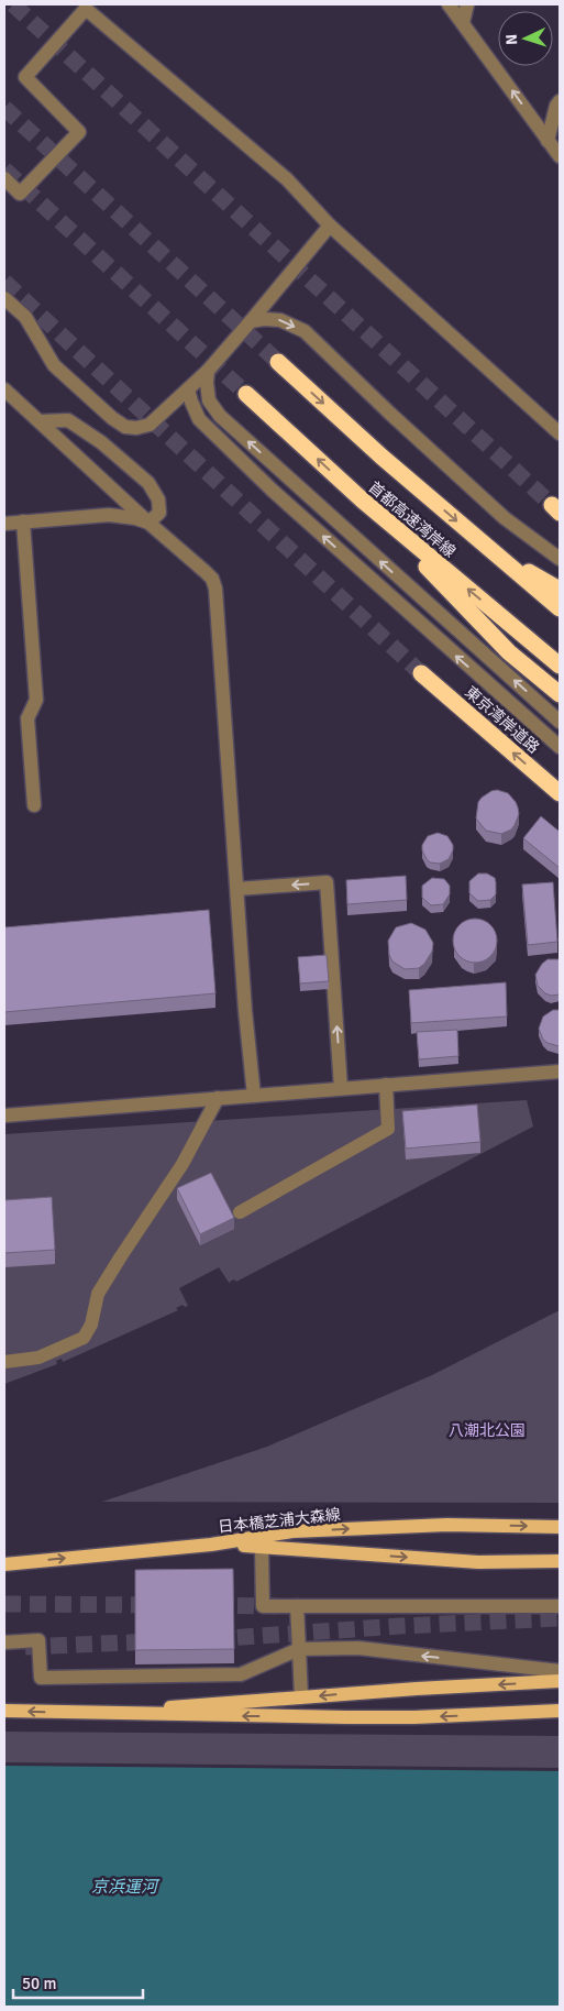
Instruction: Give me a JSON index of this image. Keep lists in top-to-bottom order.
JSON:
{
  "streets": {
    "highway": ["首都高速湾岸線", "東京湾岸道路"],
    "main road": ["日本橋芝浦大森線"]
  },
  "water": ["京浜運河"],
  "parks": ["八潮北公園"],
  "scale_bar": "50 m",
  "north": "left"
}
